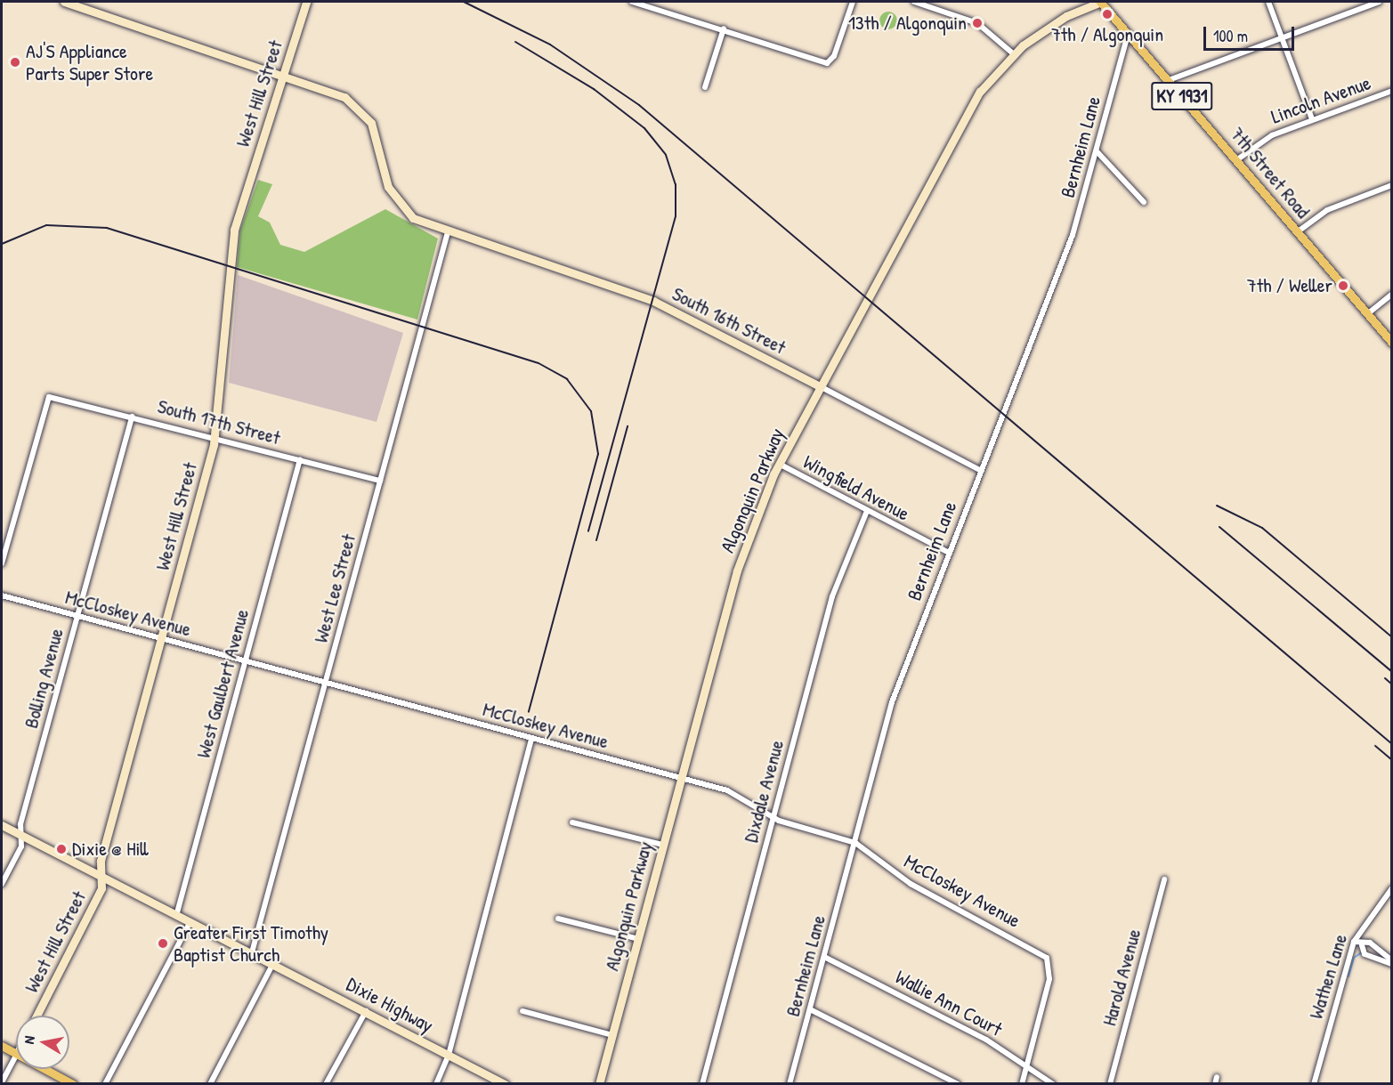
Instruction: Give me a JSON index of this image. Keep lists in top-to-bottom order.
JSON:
{
  "streets": {
    "main road": ["KY 1931", "7th Street Road"],
    "street": [
      "West Hill Street",
      "Lincoln Avenue",
      "Bernheim Lane",
      "South 16th Street",
      "South 17th Street",
      "Wingfield Avenue",
      "Algonquin Parkway",
      "West Lee Street",
      "McCloskey Avenue",
      "Bolling Avenue",
      "West Gaulbert Avenue",
      "Dixdale Avenue",
      "Wathen Lane",
      "Harold Avenue",
      "Wallie Ann Court",
      "Dixie Highway"
    ]
  },
  "crossings": [
    ["West Hill Street", "South 16th Street"],
    ["West Hill Street", "South 17th Street"],
    ["West Hill Street", "McCloskey Avenue"],
    ["West Hill Street", "Dixie Highway"],
    ["Lincoln Avenue", "7th Street Road"],
    ["Bernheim Lane", "7th Street Road"],
    ["Bernheim Lane", "South 16th Street"],
    ["Bernheim Lane", "Wingfield Avenue"],
    ["Bernheim Lane", "McCloskey Avenue"],
    ["Bernheim Lane", "Wallie Ann Court"],
    ["7th Street Road", "Algonquin Parkway"],
    ["South 16th Street", "Algonquin Parkway"],
    ["South 16th Street", "West Lee Street"],
    ["South 17th Street", "West Lee Street"],
    ["South 17th Street", "Bolling Avenue"],
    ["South 17th Street", "West Gaulbert Avenue"],
    ["Wingfield Avenue", "Algonquin Parkway"],
    ["Wingfield Avenue", "Dixdale Avenue"],
    ["Algonquin Parkway", "McCloskey Avenue"],
    ["West Lee Street", "McCloskey Avenue"],
    ["West Lee Street", "Dixie Highway"],
    ["McCloskey Avenue", "Bolling Avenue"],
    ["McCloskey Avenue", "West Gaulbert Avenue"],
    ["McCloskey Avenue", "Dixdale Avenue"],
    ["McCloskey Avenue", "Wallie Ann Court"],
    ["Bolling Avenue", "Dixie Highway"],
    ["West Gaulbert Avenue", "Dixie Highway"]
  ],
  "places": [
    "7th / Algonquin",
    "13th / Algonquin",
    "AJ'S Appliance Parts Super Store",
    "7th / Weller",
    "Dixie @ Hill",
    "Greater First Timothy Baptist Church"
  ],
  "scale_bar": "100 m",
  "north": "left"
}
